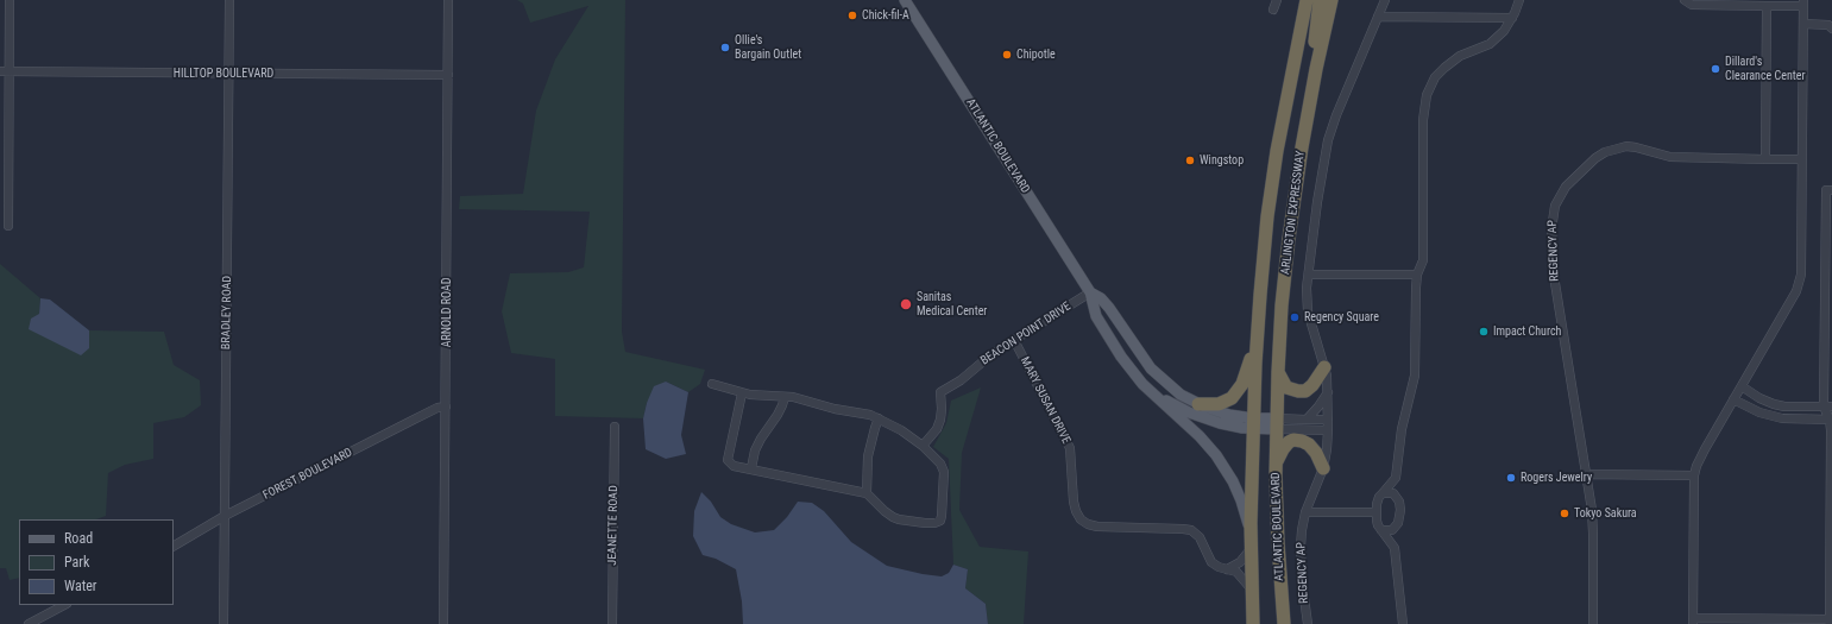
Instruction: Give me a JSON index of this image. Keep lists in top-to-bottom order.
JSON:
{
  "streets": {
    "highway": ["ATLANTIC BOULEVARD", "ARLINGTON EXPRESSWAY"],
    "street": [
      "HILLTOP BOULEVARD",
      "REGENCY AP",
      "BRADLEY ROAD",
      "ARNOLD ROAD",
      "BEACON POINT DRIVE",
      "MARY SUSAN DRIVE",
      "FOREST BOULEVARD",
      "JEANETTE ROAD"
    ]
  },
  "crossings": [
    ["HILLTOP BOULEVARD", "BRADLEY ROAD"],
    ["HILLTOP BOULEVARD", "ARNOLD ROAD"],
    ["ATLANTIC BOULEVARD", "ARLINGTON EXPRESSWAY"],
    ["ATLANTIC BOULEVARD", "BEACON POINT DRIVE"],
    ["ATLANTIC BOULEVARD", "MARY SUSAN DRIVE"],
    ["BRADLEY ROAD", "FOREST BOULEVARD"],
    ["ARNOLD ROAD", "FOREST BOULEVARD"],
    ["BEACON POINT DRIVE", "MARY SUSAN DRIVE"]
  ],
  "places": [
    "Chick-fil-A",
    "Ollie's Bargain Outlet",
    "Chipotle",
    "Dillard's Clearance Center",
    "Wingstop",
    "Sanitas Medical Center",
    "Regency Square",
    "Impact Church",
    "Rogers Jewelry",
    "Tokyo Sakura"
  ],
  "legend": ["Road", "Park", "Water"]
}
